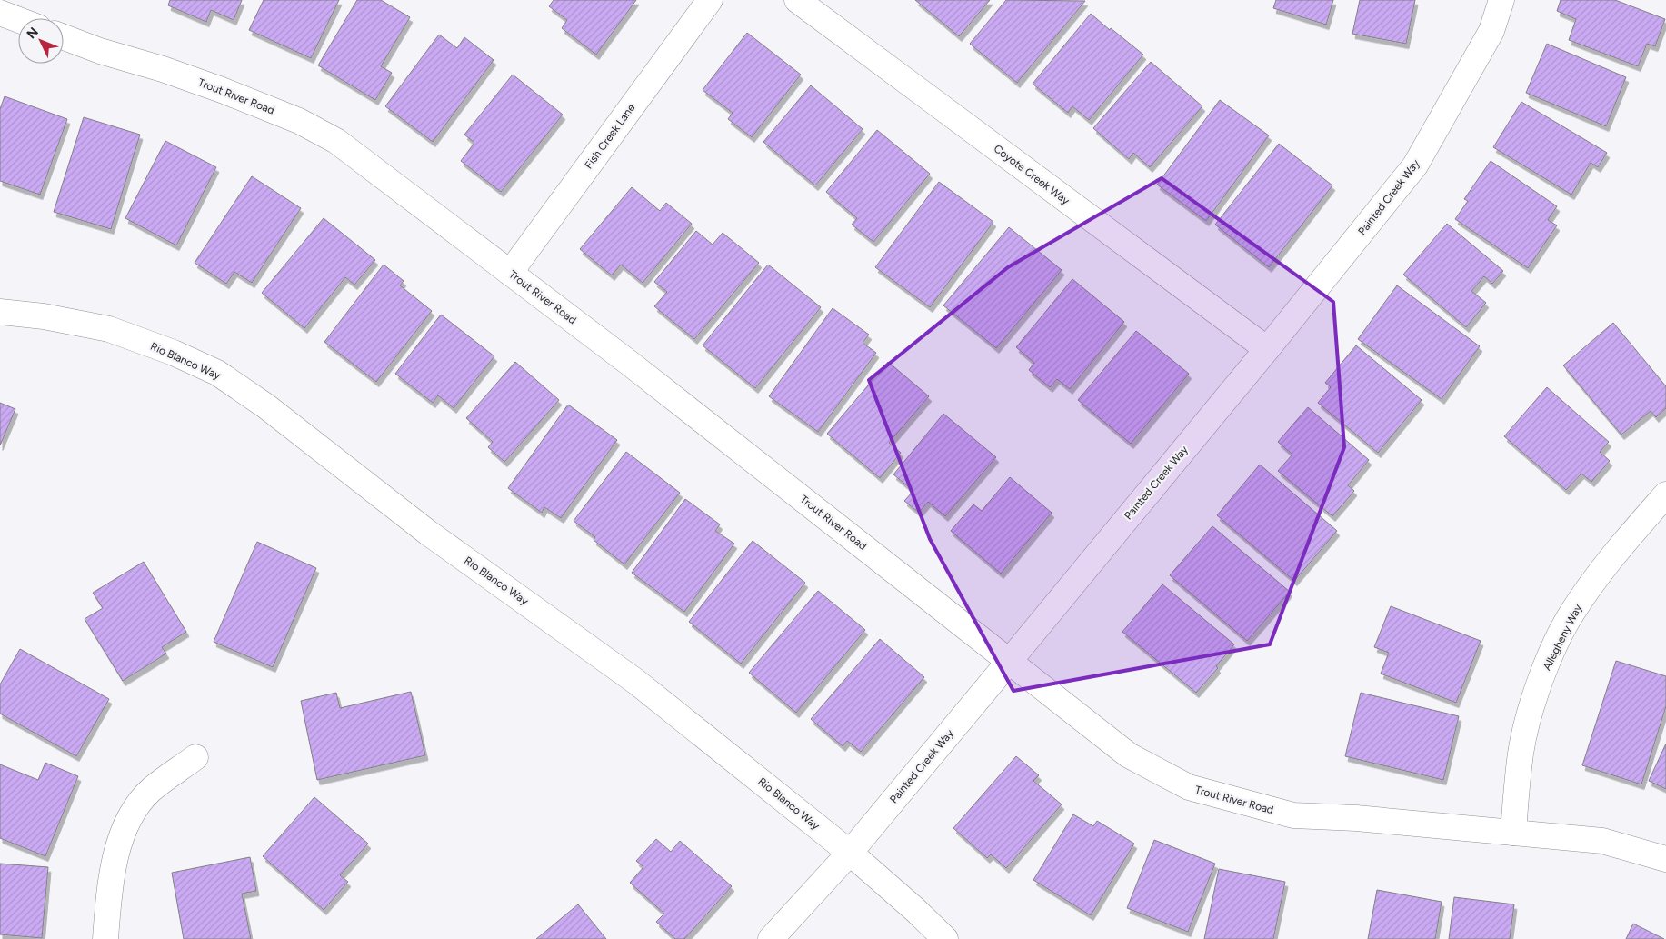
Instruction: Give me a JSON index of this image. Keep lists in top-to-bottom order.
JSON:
{
  "streets": {
    "street": [
      "Trout River Road",
      "Fish Creek Lane",
      "Coyote Creek Way",
      "Painted Creek Way",
      "Rio Blanco Way",
      "Allegheny Way"
    ]
  },
  "crossings": [
    ["Trout River Road", "Fish Creek Lane"],
    ["Trout River Road", "Painted Creek Way"],
    ["Trout River Road", "Allegheny Way"],
    ["Coyote Creek Way", "Painted Creek Way"],
    ["Painted Creek Way", "Rio Blanco Way"]
  ],
  "north": "top left"
}
